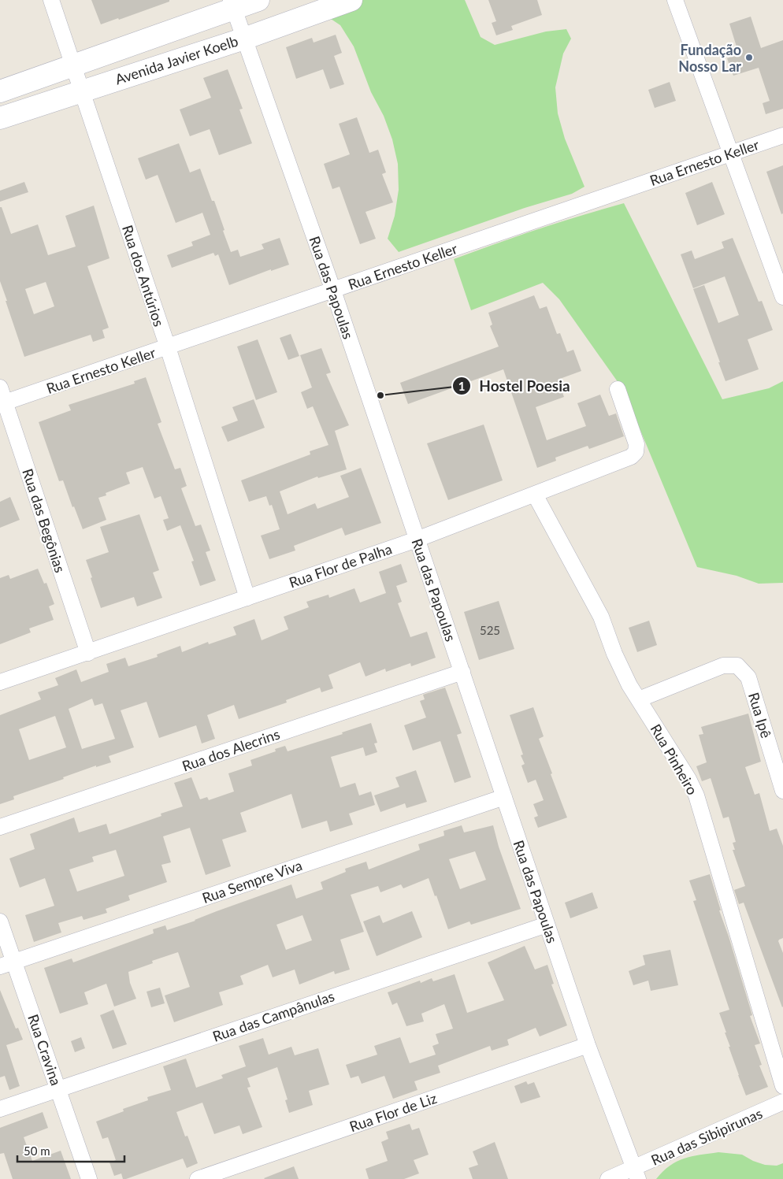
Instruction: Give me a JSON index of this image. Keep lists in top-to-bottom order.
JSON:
{
  "streets": {
    "street": [
      "Avenida Javier Koelb",
      "Rua Ernesto Keller",
      "Rua dos Antúrios",
      "Rua das Papoulas",
      "Rua das Begônias",
      "Rua Flor de Palha",
      "Rua Ipê",
      "Rua dos Alecrins",
      "Rua Pinheiro",
      "Rua Sempre Viva",
      "Rua das Campânulas",
      "Rua Cravina",
      "Rua Flor de Liz",
      "Rua das Sibipirunas"
    ]
  },
  "crossings": [
    ["Avenida Javier Koelb", "Rua dos Antúrios"],
    ["Avenida Javier Koelb", "Rua das Papoulas"],
    ["Rua Ernesto Keller", "Rua dos Antúrios"],
    ["Rua Ernesto Keller", "Rua das Papoulas"],
    ["Rua Ernesto Keller", "Rua das Begônias"],
    ["Rua dos Antúrios", "Rua Flor de Palha"],
    ["Rua das Papoulas", "Rua Flor de Palha"],
    ["Rua das Papoulas", "Rua dos Alecrins"],
    ["Rua das Papoulas", "Rua Sempre Viva"],
    ["Rua das Papoulas", "Rua das Campânulas"],
    ["Rua das Papoulas", "Rua Flor de Liz"],
    ["Rua das Papoulas", "Rua das Sibipirunas"],
    ["Rua das Begônias", "Rua Flor de Palha"],
    ["Rua Flor de Palha", "Rua Pinheiro"],
    ["Rua Ipê", "Rua Pinheiro"],
    ["Rua Sempre Viva", "Rua Cravina"],
    ["Rua das Campânulas", "Rua Cravina"]
  ],
  "places": ["Fundação Nosso Lar", "Hostel Poesia"],
  "house_numbers": ["525"],
  "scale_bar": "50 m"
}
